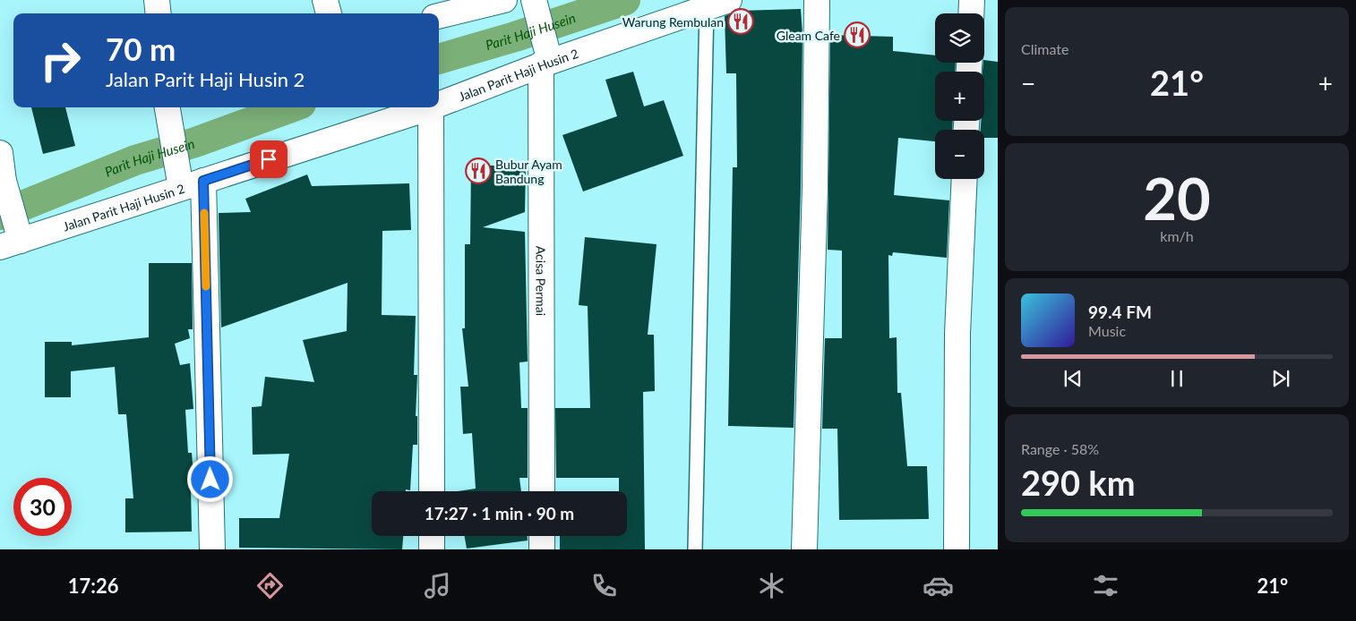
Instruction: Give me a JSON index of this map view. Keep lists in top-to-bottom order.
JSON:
{
  "streets": {
    "street": ["Jalan Parit Haji Husin 2", "Acisa Permai"]
  },
  "crossings": [
    ["Jalan Parit Haji Husin 2", "Acisa Permai"]
  ],
  "water": ["Parit Haji Husein"],
  "places": {
    "restaurant": ["Warung Rembulan", "Gleam Cafe", "Bubur Ayam Bandung"]
  },
  "page": {
    "tile": [
      "Climate",
      ["20", "km/h"],
      ["Range · 58%", "290 km"]
    ],
    "map_buttons": ["+", "−"],
    "turn": ["70 m", "Jalan Parit Haji Husin 2"],
    "heat": ["−", "21°", "+"],
    "song": ["99.4 FM", "Music"],
    "limit": "30",
    "trip": "17:27 · 1 min · 90 m",
    "tabs": ["17:26", "21°"]
  }
}
